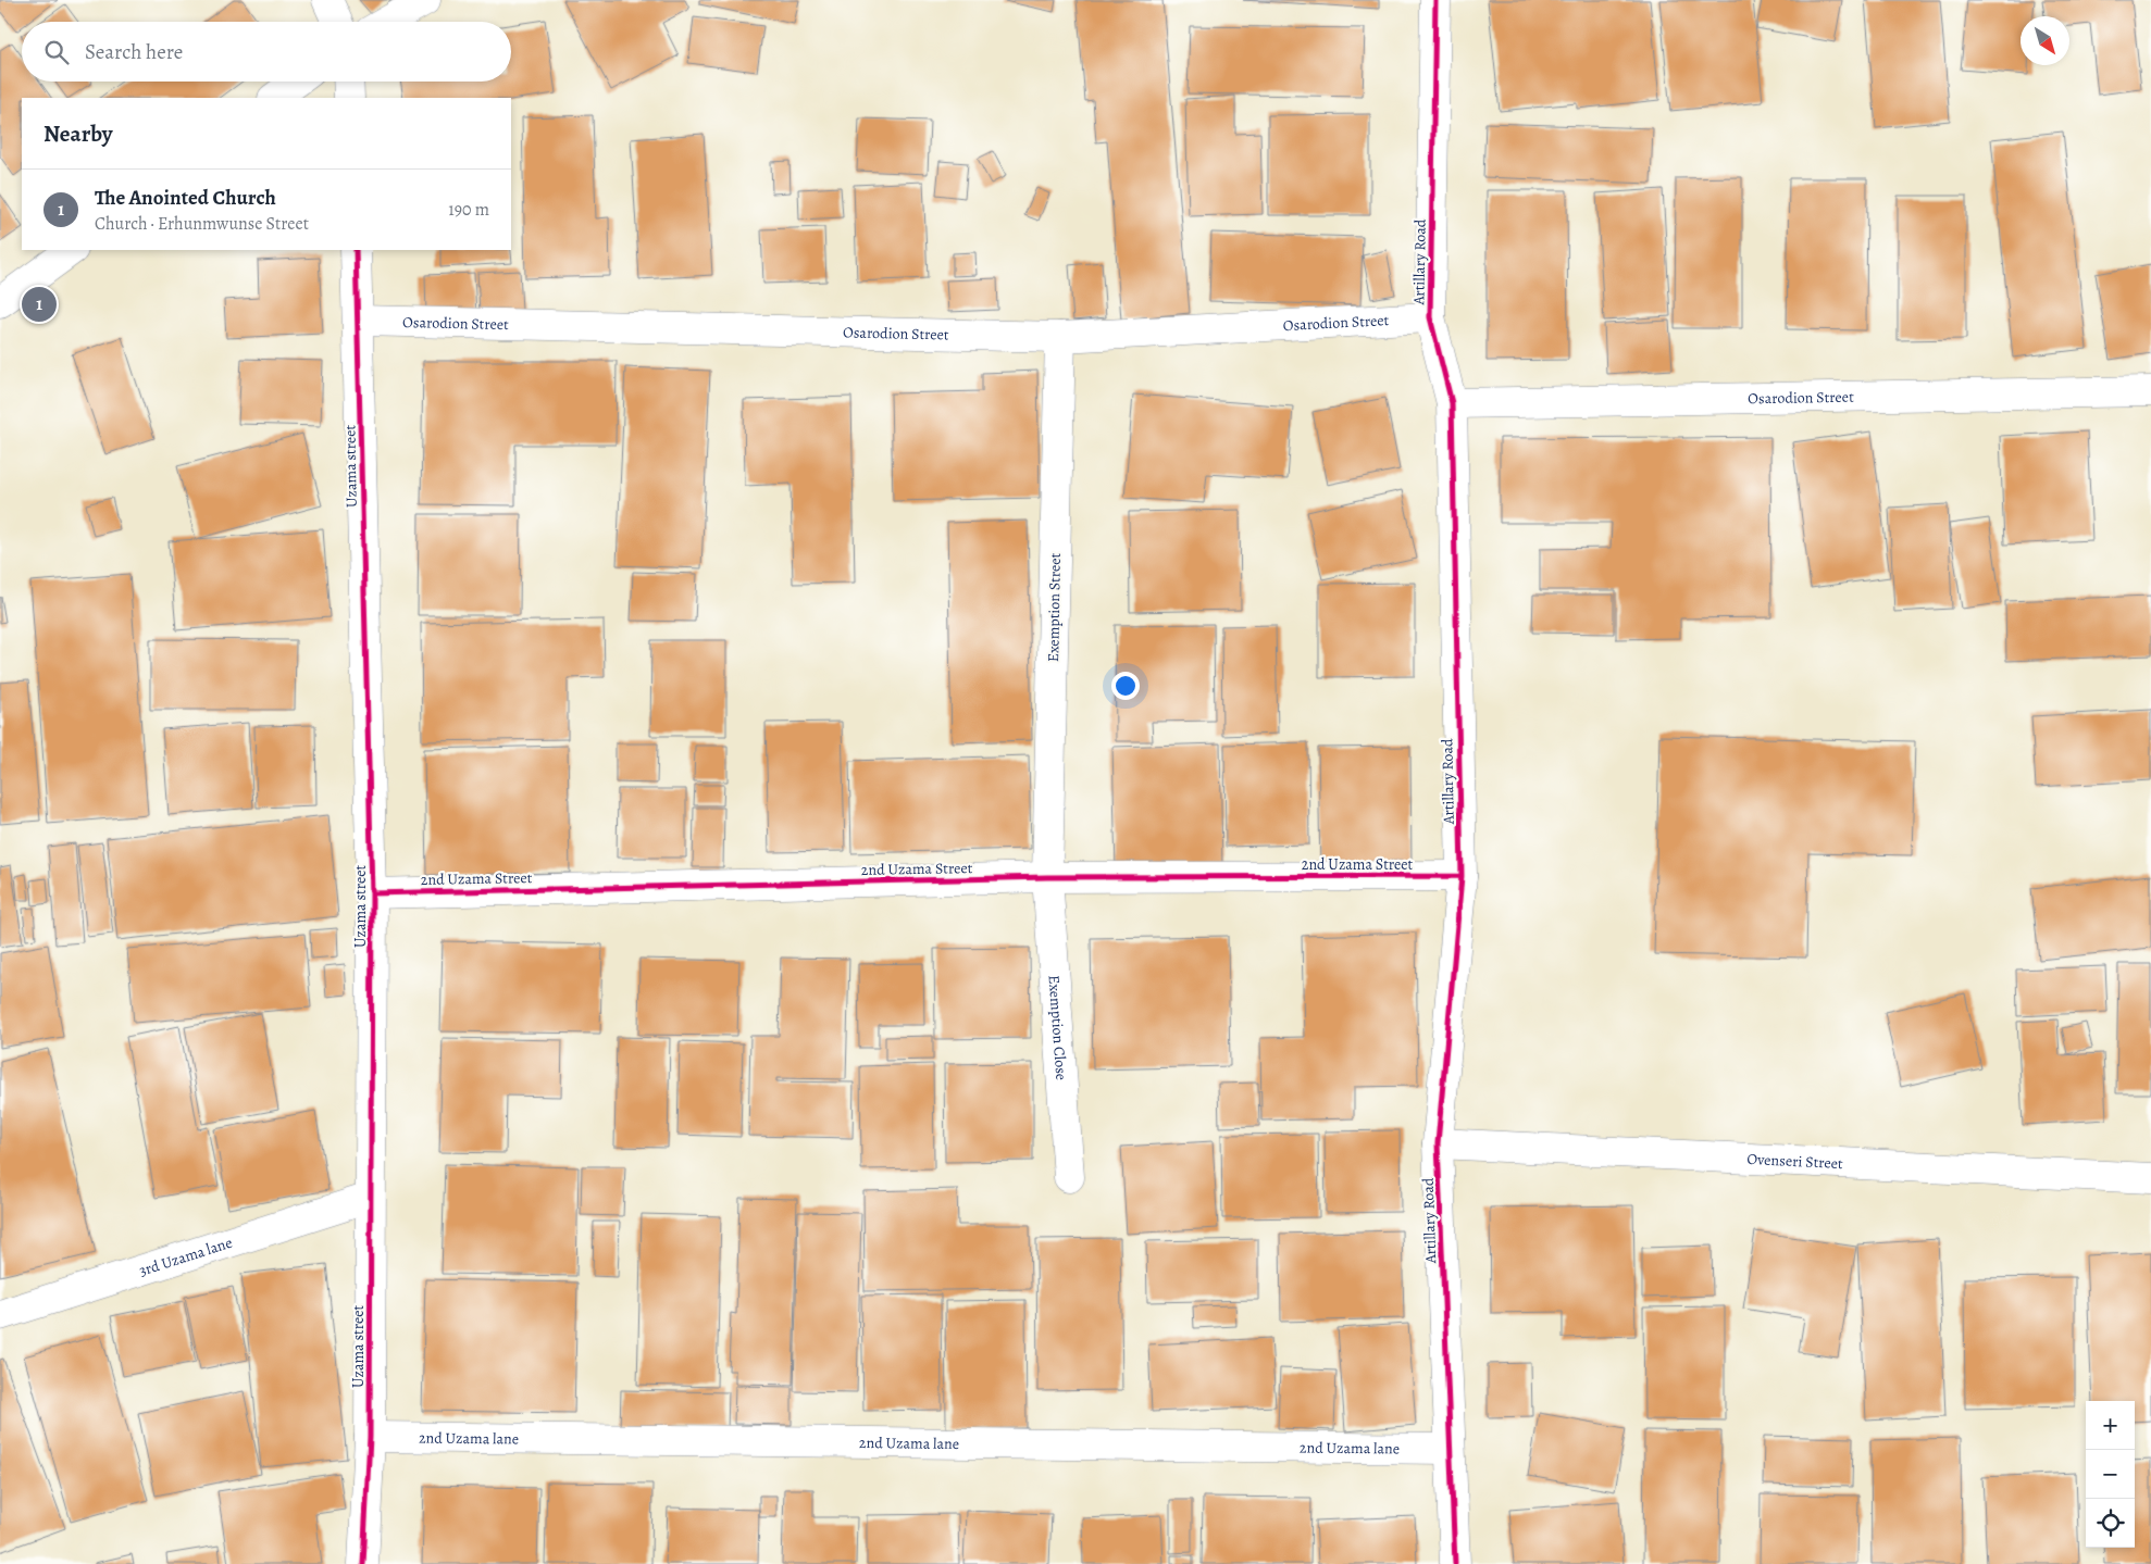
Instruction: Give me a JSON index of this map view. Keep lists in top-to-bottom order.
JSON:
{
  "streets": {
    "street": [
      "Artillary Road",
      "Osarodion Street",
      "Uzama street",
      "Exemption Street",
      "2nd Uzama Street",
      "Exemption Close",
      "Ovenseri Street",
      "3rd Uzama lane",
      "2nd Uzama lane"
    ]
  },
  "crossings": [
    ["Artillary Road", "Osarodion Street"],
    ["Artillary Road", "2nd Uzama Street"],
    ["Artillary Road", "Ovenseri Street"],
    ["Artillary Road", "2nd Uzama lane"],
    ["Osarodion Street", "Uzama street"],
    ["Osarodion Street", "Exemption Street"],
    ["Uzama street", "2nd Uzama Street"],
    ["Uzama street", "3rd Uzama lane"],
    ["Uzama street", "2nd Uzama lane"],
    ["Exemption Street", "2nd Uzama Street"],
    ["Exemption Street", "Exemption Close"],
    ["2nd Uzama Street", "Exemption Close"]
  ],
  "north": "bottom right",
  "page": {
    "search": "Search here",
    "heading": "Nearby",
    "list": [
      {
        "mark": "1",
        "name": "The Anointed Church",
        "note": "Church · Erhunmwunse Street",
        "value": "190 m"
      }
    ],
    "pins": "1",
    "map_buttons": ["+", "−"]
  }
}
